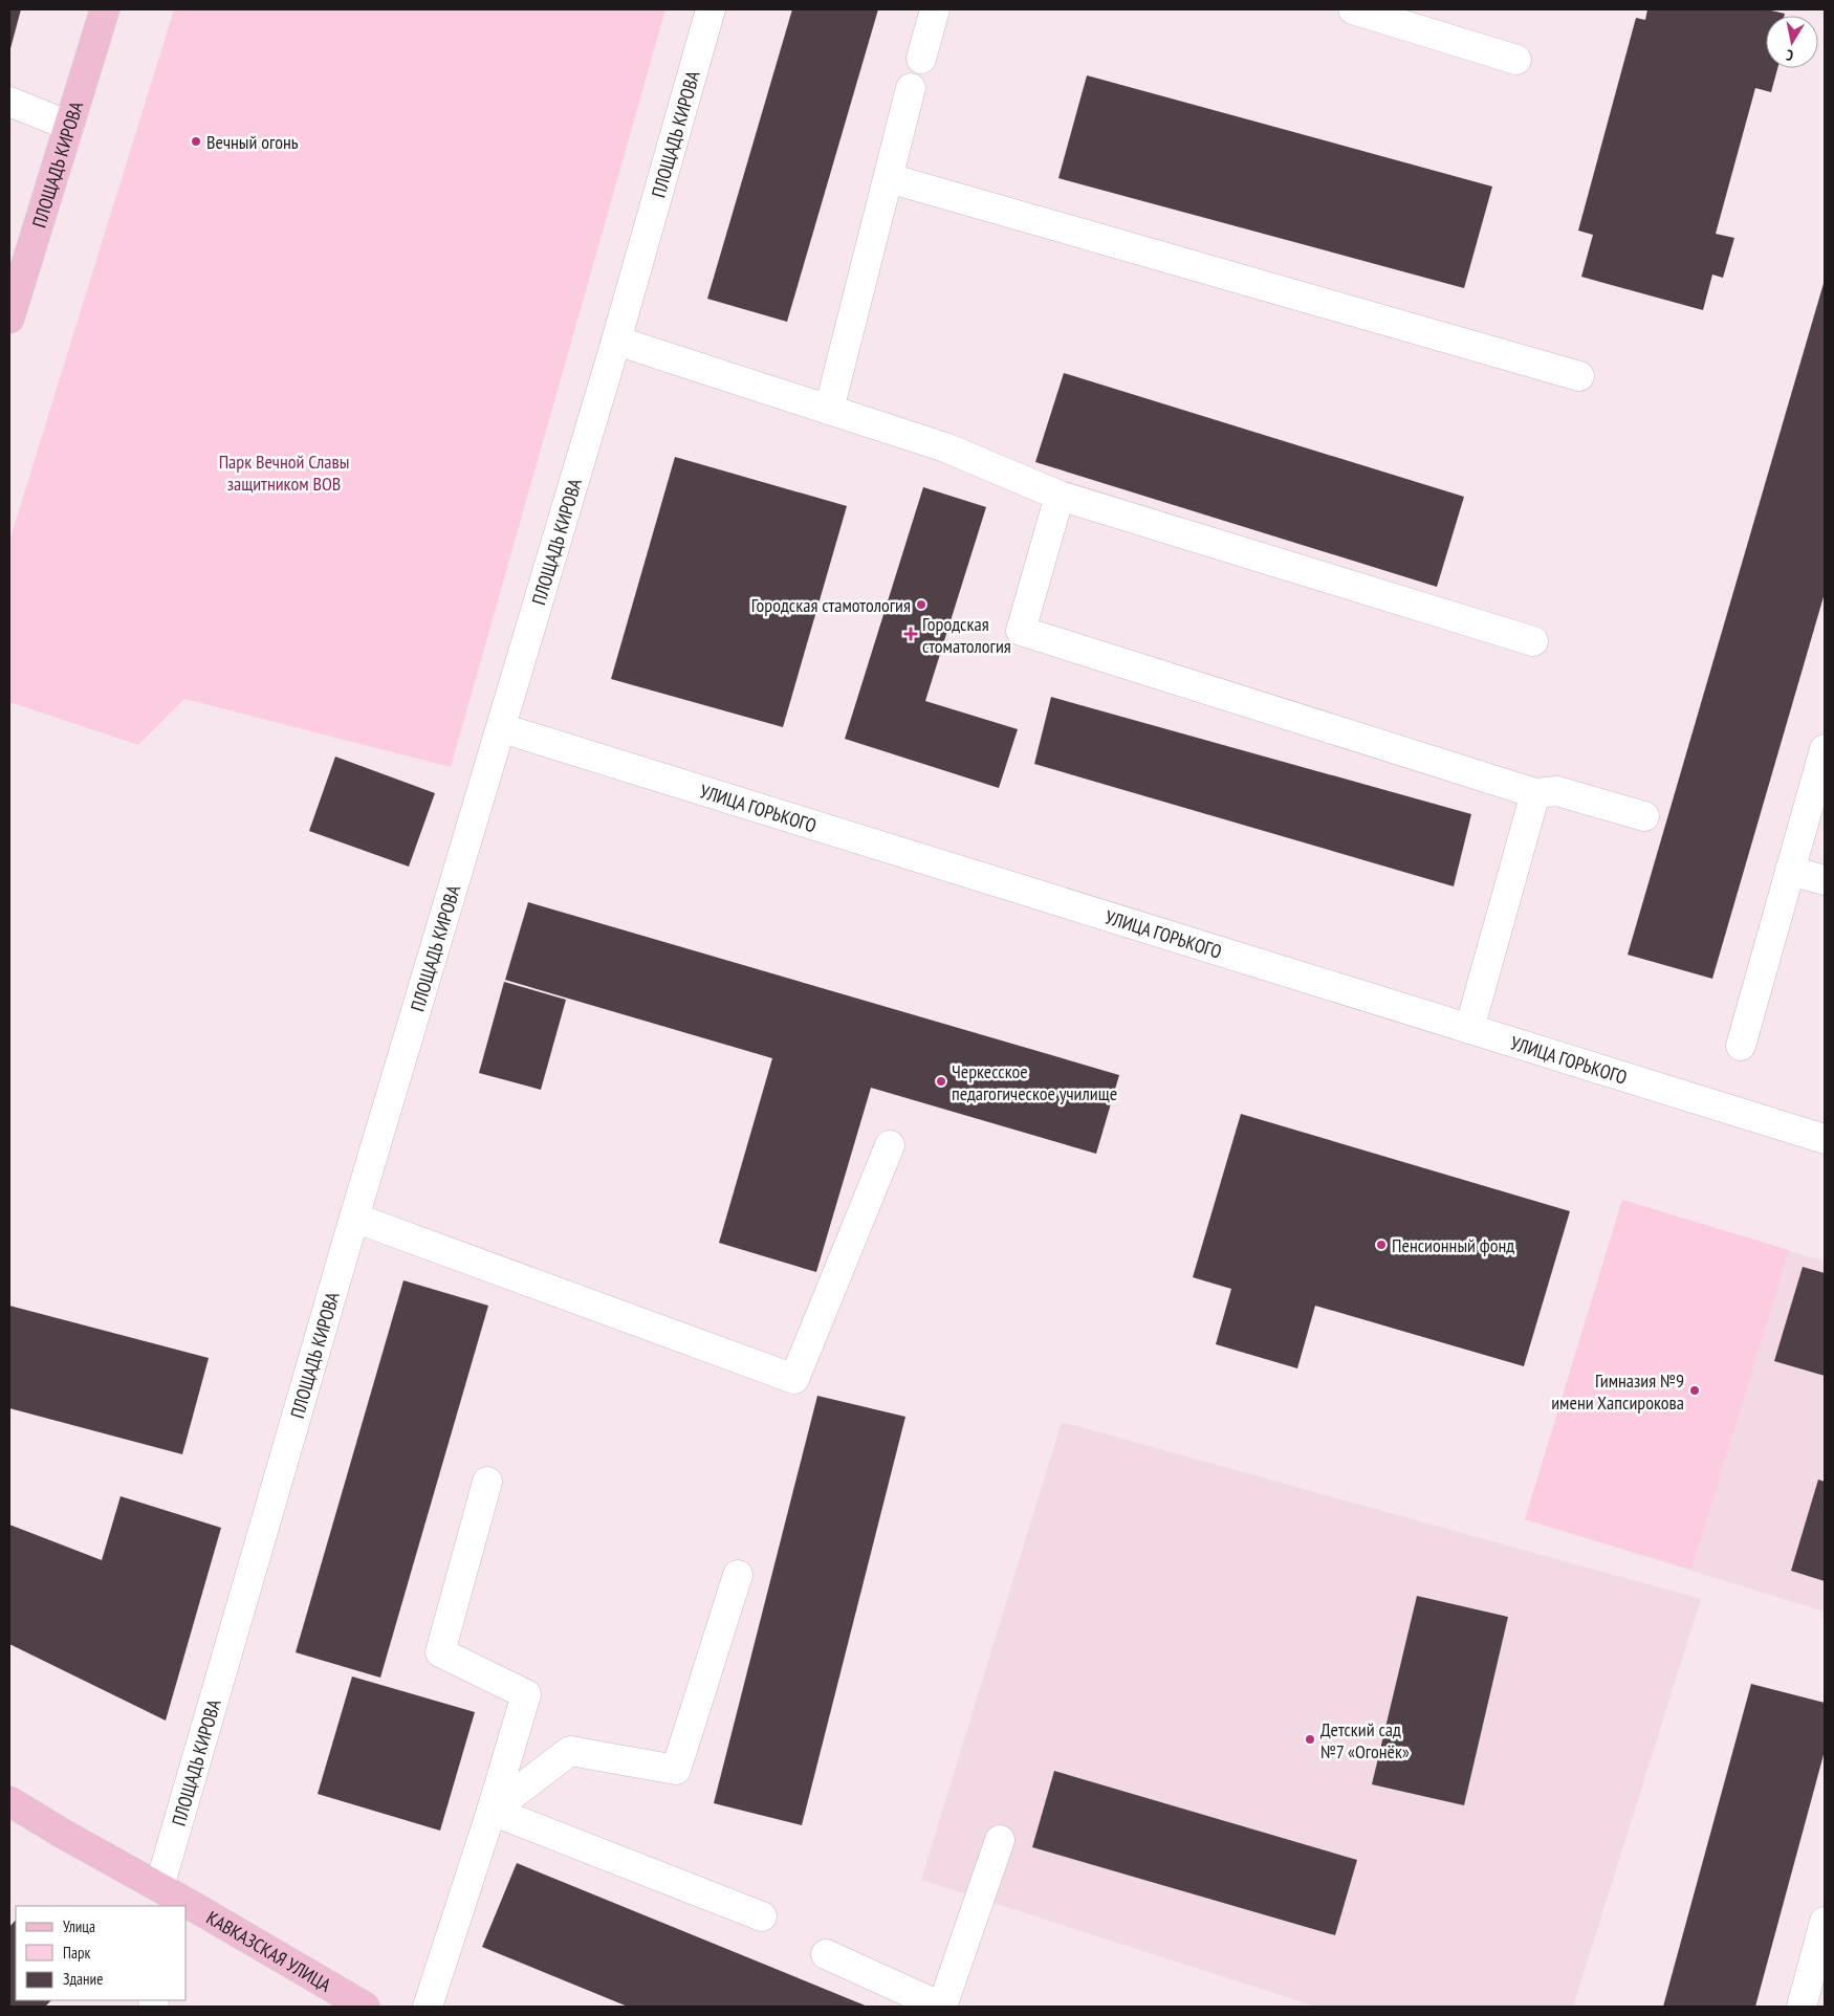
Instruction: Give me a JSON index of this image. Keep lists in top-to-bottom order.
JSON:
{
  "streets": {
    "main road": ["ПЛОЩАДЬ КИРОВА", "КАВКАЗСКАЯ УЛИЦА"],
    "street": ["УЛИЦА ГОРЬКОГО"]
  },
  "crossings": [
    ["ПЛОЩАДЬ КИРОВА", "УЛИЦА ГОРЬКОГО"],
    ["ПЛОЩАДЬ КИРОВА", "КАВКАЗСКАЯ УЛИЦА"]
  ],
  "parks": ["Парк Вечной Славы защитником ВОВ"],
  "places": {
    "other": [
      "Вечный огонь",
      "Городская стамотология",
      "Черкесское педагогическое училище",
      "Пенсионный фонд",
      "Гимназия №9 имени Хапсирокова",
      "Детский сад №7 «Огонёк»"
    ],
    "health": ["Городская стоматология"]
  },
  "legend": ["Улица", "Парк", "Здание"],
  "north": "bottom"
}
